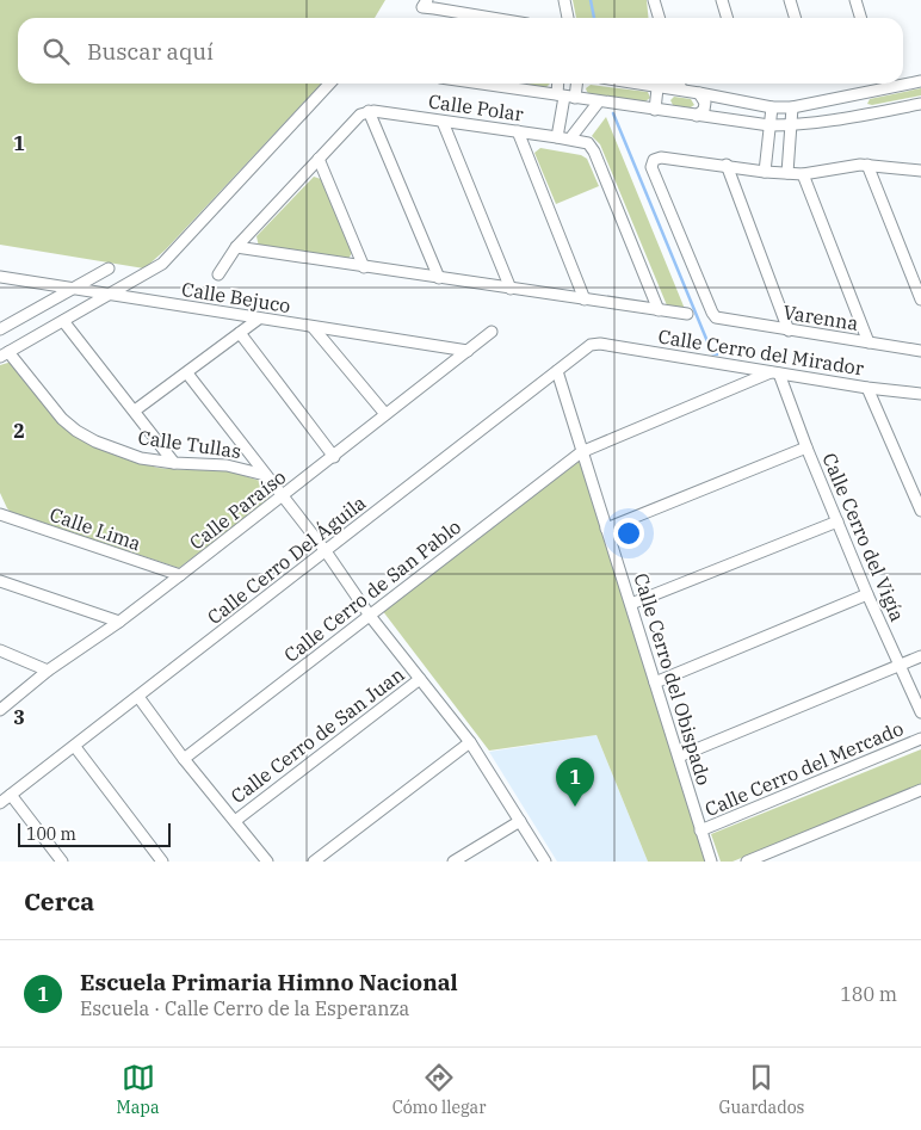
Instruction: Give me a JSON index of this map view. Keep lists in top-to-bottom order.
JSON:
{
  "streets": {
    "street": [
      "Calle Polar",
      "Calle Bejuco",
      "Varenna",
      "Calle Cerro del Mirador",
      "Calle Tullas",
      "Calle Paraíso",
      "Calle Lima",
      "Calle Cerro del Vigía",
      "Calle Cerro Del Águila",
      "Calle Cerro de San Pablo",
      "Calle Cerro del Obispado",
      "Calle Cerro de San Juan",
      "Calle Cerro del Mercado"
    ]
  },
  "crossings": [
    ["Calle Bejuco", "Calle Paraíso"],
    ["Calle Cerro del Mirador", "Calle Cerro del Vigía"],
    ["Calle Cerro del Mirador", "Calle Cerro Del Águila"],
    ["Calle Cerro del Mirador", "Calle Cerro de San Pablo"],
    ["Calle Paraíso", "Calle Lima"],
    ["Calle Cerro del Vigía", "Calle Cerro de San Pablo"],
    ["Calle Cerro Del Águila", "Calle Cerro del Obispado"],
    ["Calle Cerro de San Pablo", "Calle Cerro del Obispado"],
    ["Calle Cerro del Obispado", "Calle Cerro del Mercado"]
  ],
  "scale_bar": "100 m",
  "page": {
    "search": "Buscar aquí",
    "pins": "1",
    "scale": "100 m",
    "heading": "Cerca",
    "list": [
      {
        "mark": "1",
        "name": "Escuela Primaria Himno Nacional",
        "note": "Escuela · Calle Cerro de la Esperanza",
        "value": "180 m"
      }
    ],
    "nav": ["Mapa", "Cómo llegar", "Guardados"]
  },
  "grid": {
    "rows": ["1", "2", "3"]
  }
}
